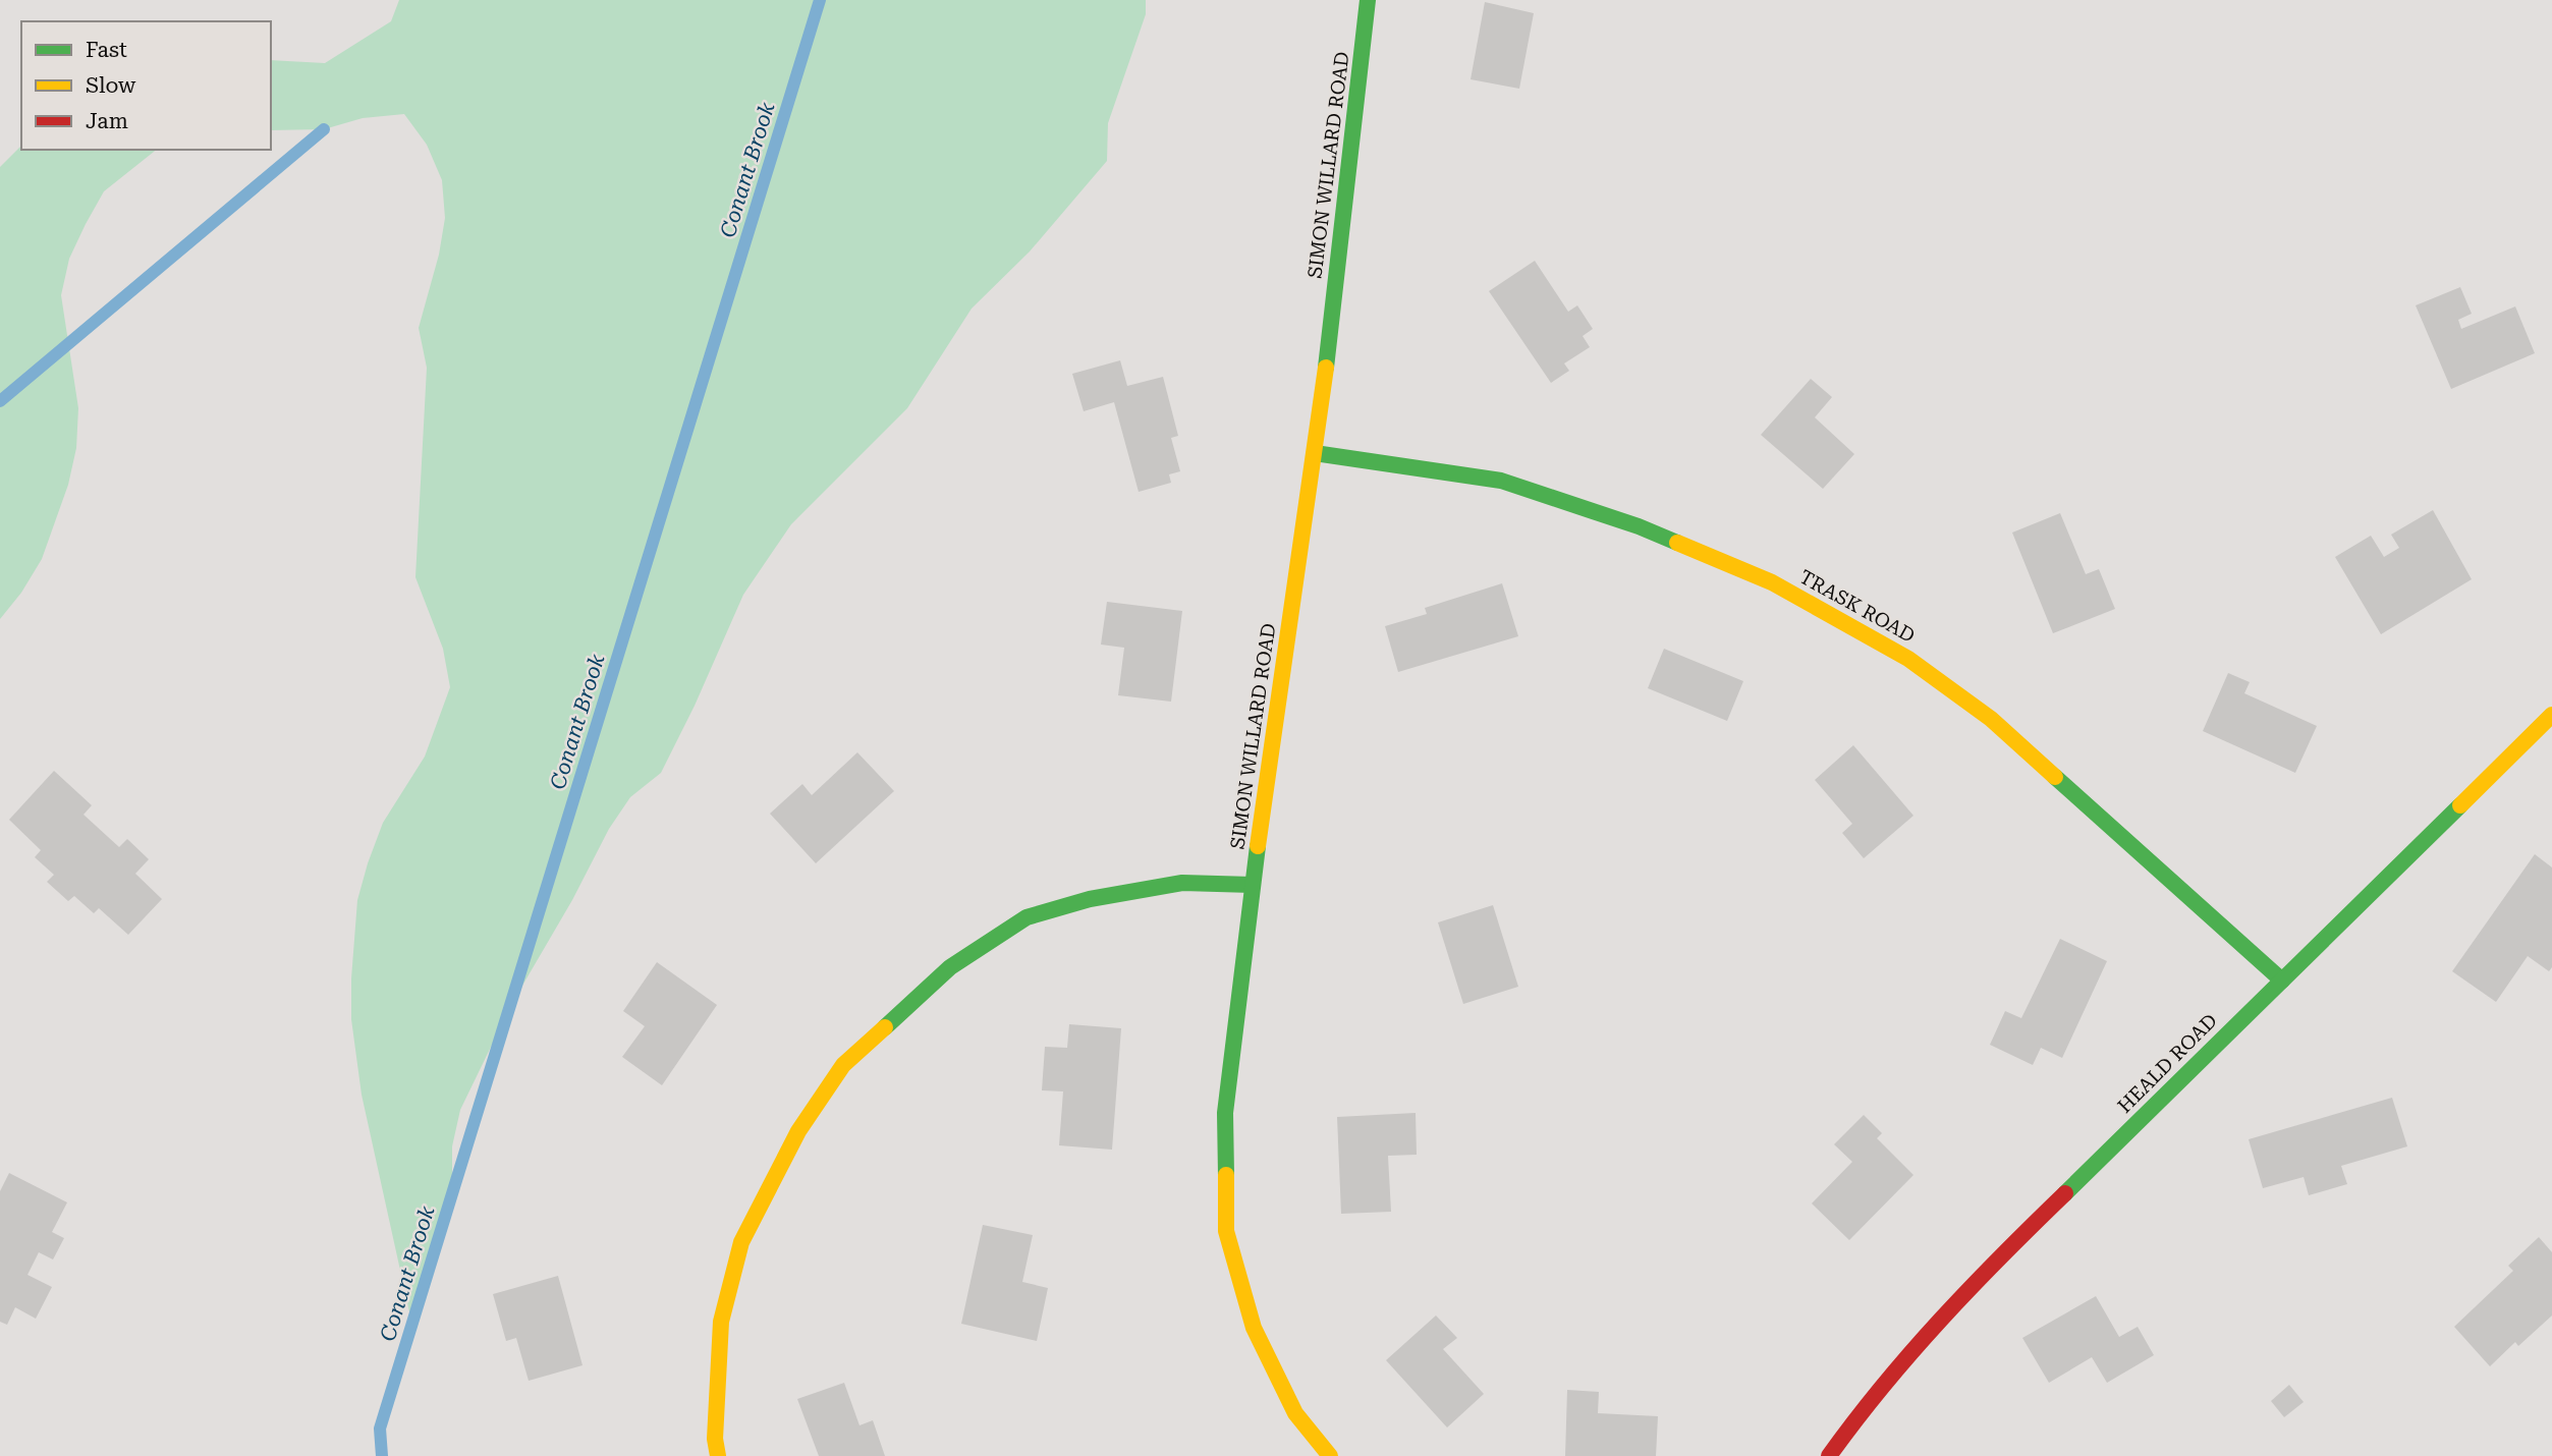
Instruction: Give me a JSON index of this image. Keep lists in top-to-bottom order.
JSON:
{
  "streets": {
    "street": ["SIMON WILLARD ROAD", "TRASK ROAD", "HEALD ROAD"]
  },
  "crossings": [
    ["SIMON WILLARD ROAD", "TRASK ROAD"],
    ["TRASK ROAD", "HEALD ROAD"]
  ],
  "water": ["Conant Brook"],
  "legend": ["Fast", "Slow", "Jam"]
}
